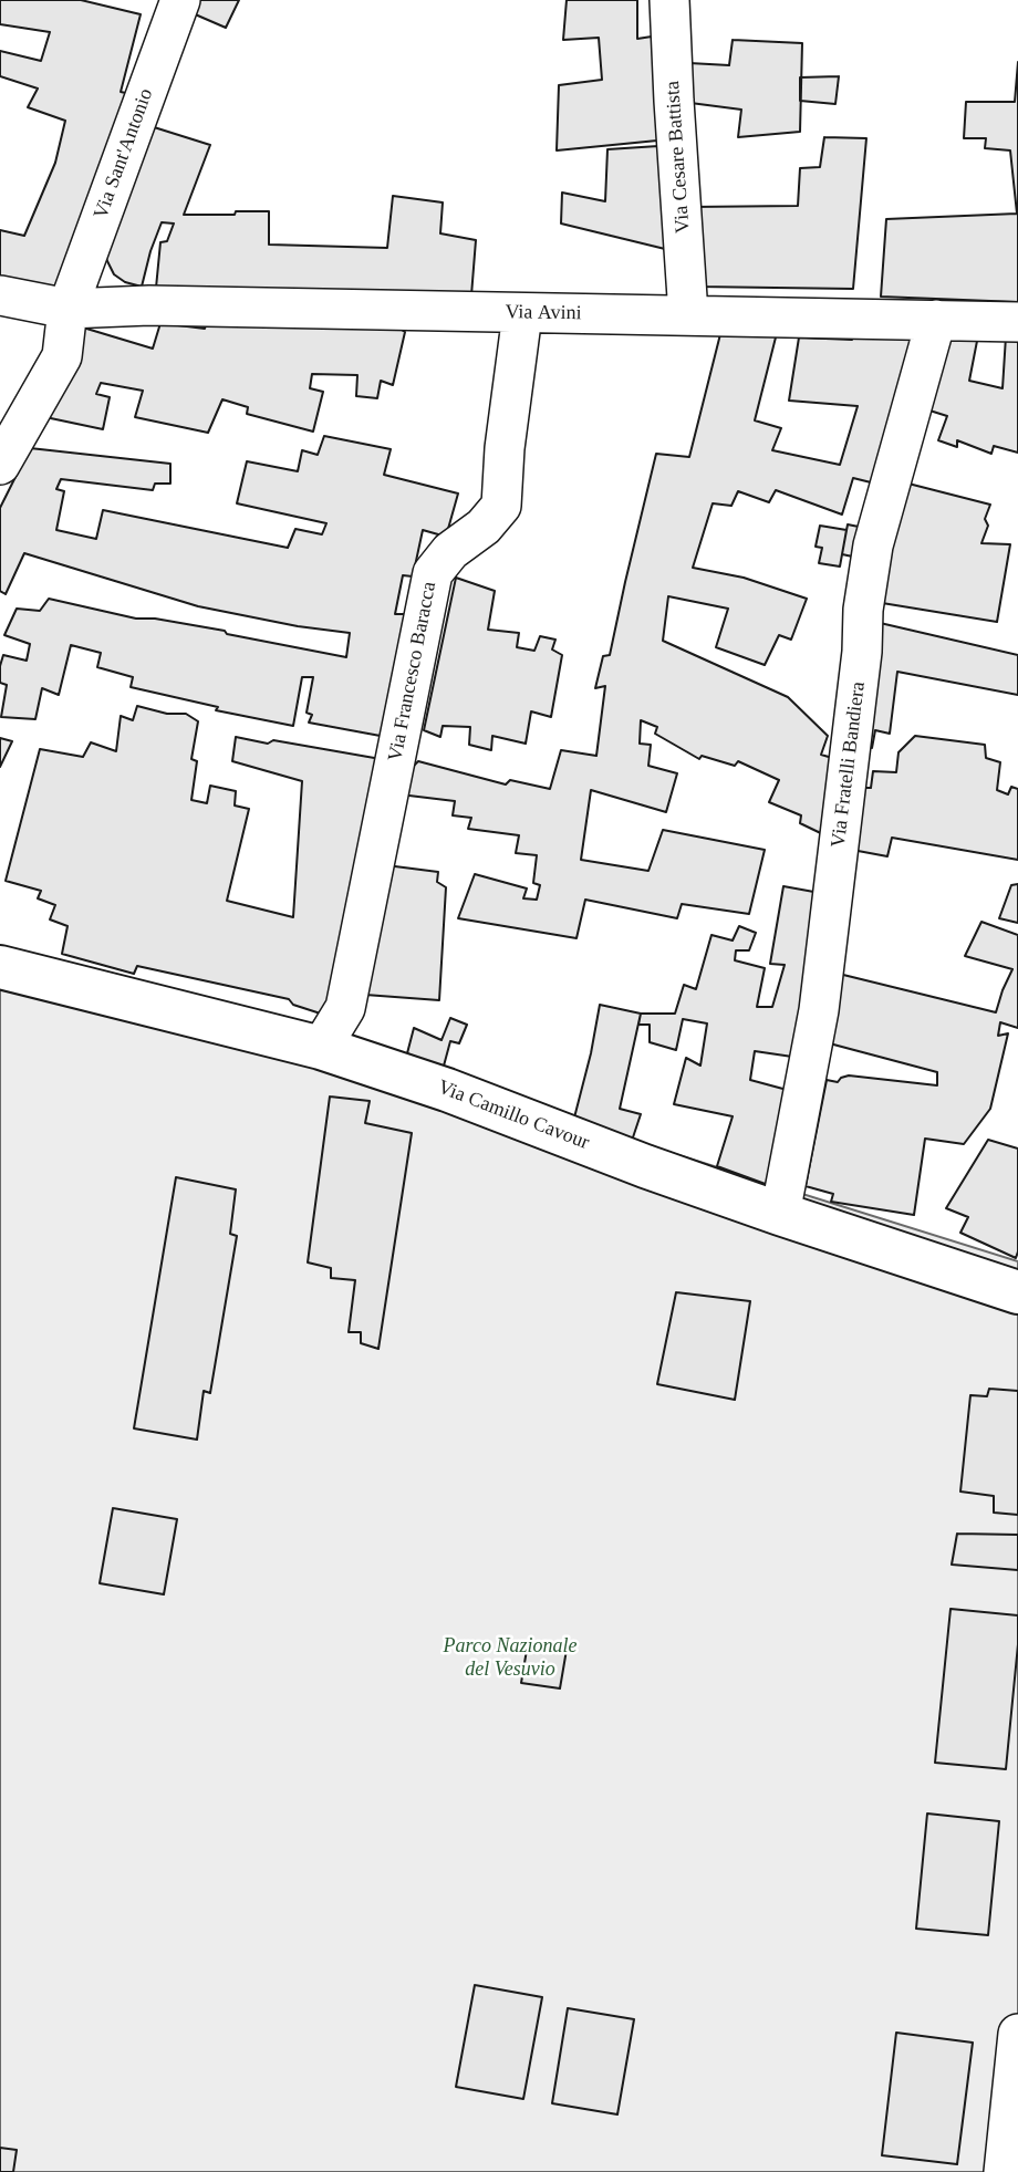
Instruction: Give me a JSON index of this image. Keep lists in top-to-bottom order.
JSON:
{
  "streets": {
    "street": [
      "Via Sant'Antonio",
      "Via Cesare Battista",
      "Via Avini",
      "Via Francesco Baracca",
      "Via Fratelli Bandiera",
      "Via Camillo Cavour"
    ]
  },
  "crossings": [
    ["Via Sant'Antonio", "Via Avini"],
    ["Via Cesare Battista", "Via Avini"],
    ["Via Avini", "Via Francesco Baracca"],
    ["Via Avini", "Via Fratelli Bandiera"],
    ["Via Francesco Baracca", "Via Camillo Cavour"],
    ["Via Fratelli Bandiera", "Via Camillo Cavour"]
  ],
  "parks": ["Parco Nazionale del Vesuvio"]
}
